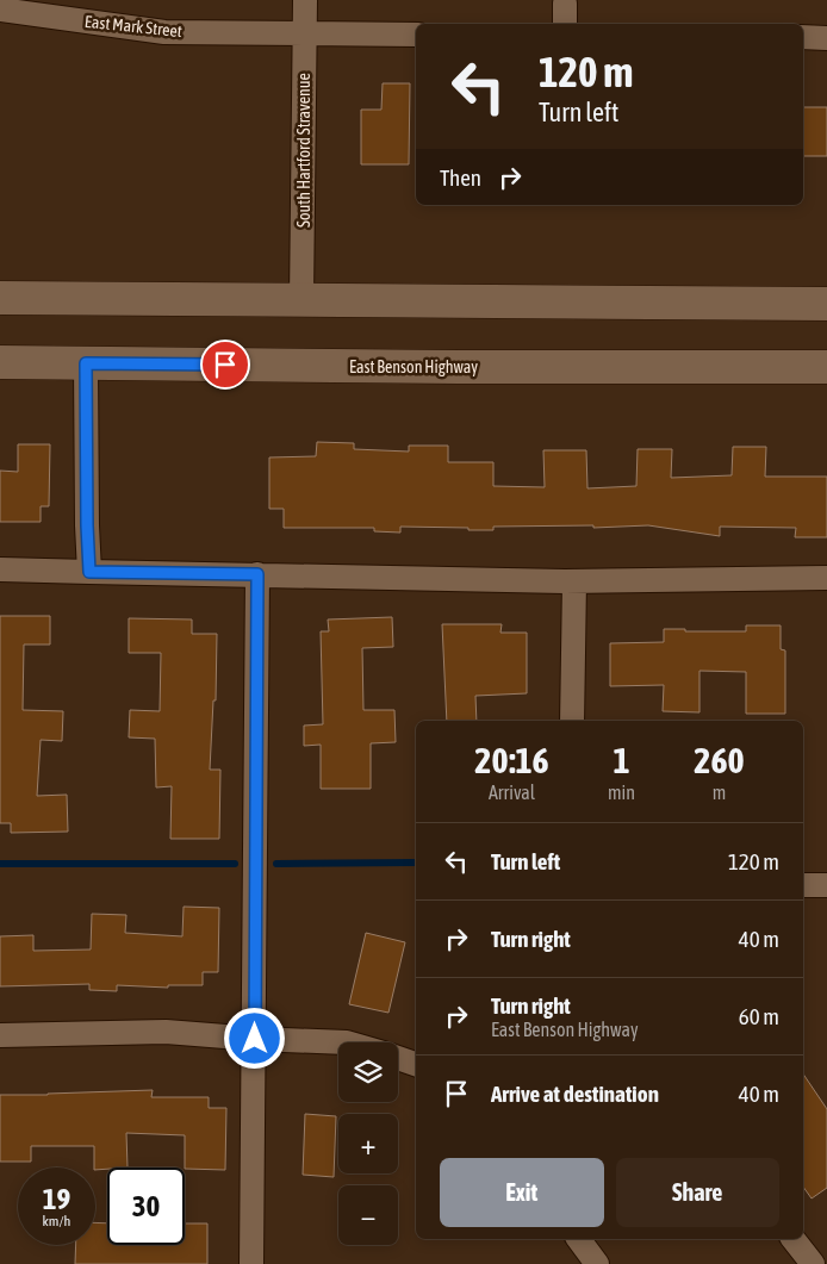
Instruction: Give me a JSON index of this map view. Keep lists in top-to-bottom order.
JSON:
{
  "streets": {
    "main road": ["East Benson Highway"],
    "street": ["East Mark Street", "South Hartford Stravenue"]
  },
  "crossings": [
    ["East Mark Street", "South Hartford Stravenue"]
  ],
  "page": {
    "turn": ["120 m", "Turn left"],
    "then": "Then",
    "eta": [
      "20:16",
      "Arrival",
      "1",
      "min",
      "260",
      "m"
    ],
    "list": [
      {
        "name": "Turn left",
        "value": "120 m"
      },
      {
        "name": "Turn right",
        "value": "40 m"
      },
      {
        "name": "Turn right",
        "note": "East Benson Highway",
        "value": "60 m"
      },
      {
        "name": "Arrive at destination",
        "value": "40 m"
      }
    ],
    "map_buttons": ["+", "−"],
    "buttons": ["Exit", "Share"],
    "speed": "19 km/h",
    "limit": "30"
  }
}
